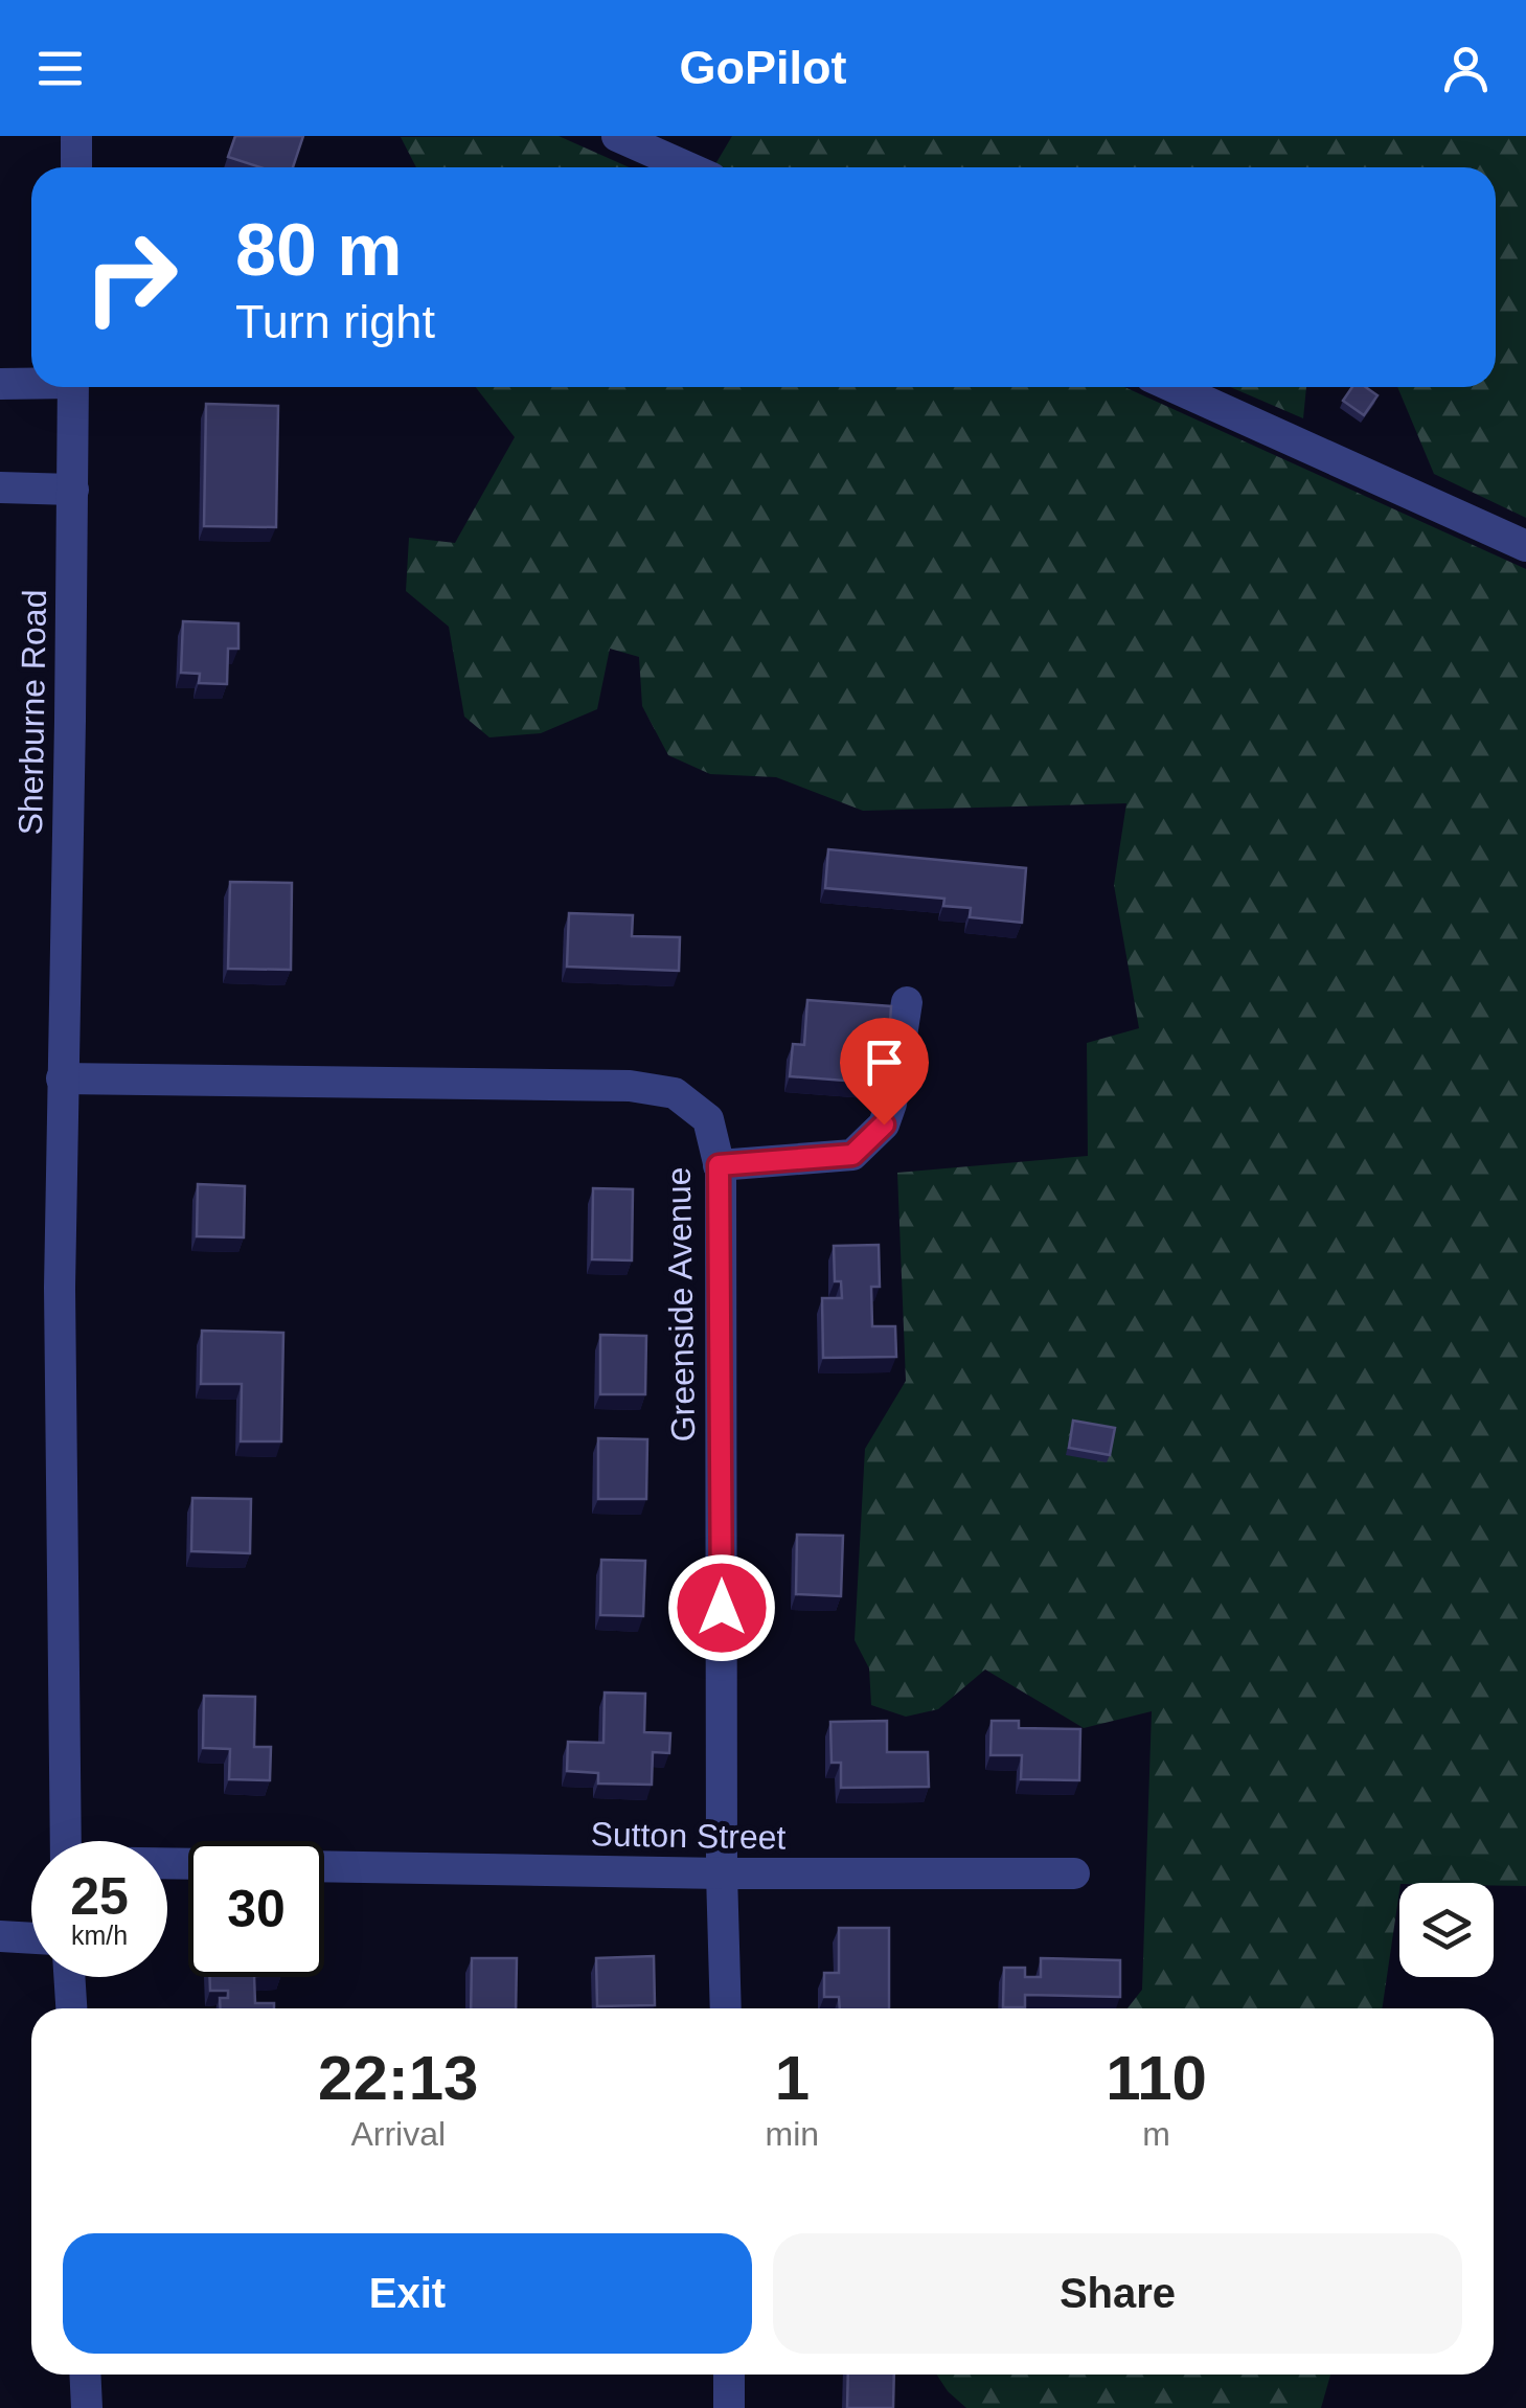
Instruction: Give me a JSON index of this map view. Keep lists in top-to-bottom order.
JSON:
{
  "streets": {
    "street": ["Sherburne Road", "Greenside Avenue", "Sutton Street"]
  },
  "crossings": [
    ["Sherburne Road", "Greenside Avenue"],
    ["Greenside Avenue", "Sutton Street"]
  ],
  "page": {
    "header": "GoPilot",
    "turn": ["80 m", "Turn right"],
    "speed": "25 km/h",
    "limit": "30",
    "eta": [
      "22:13",
      "Arrival",
      "1",
      "min",
      "110",
      "m"
    ],
    "buttons": ["Exit", "Share"]
  }
}
